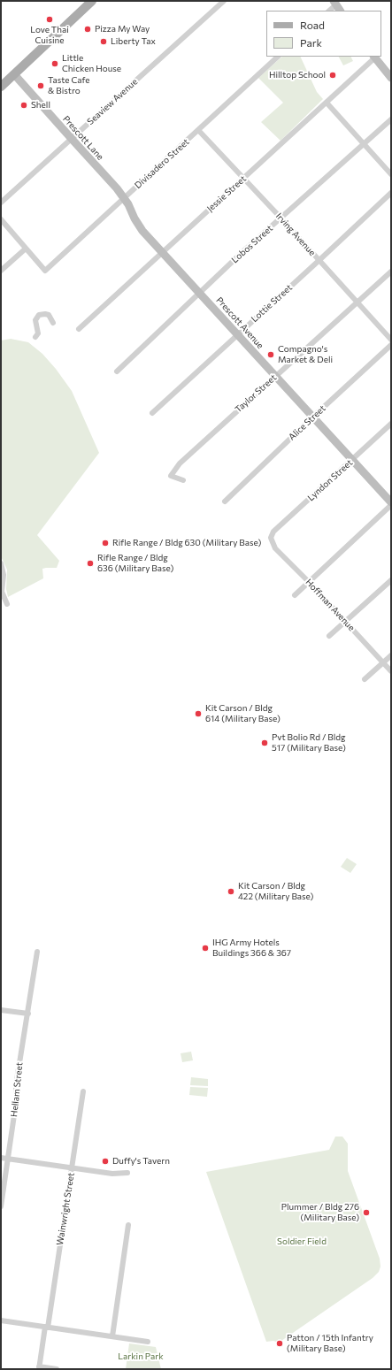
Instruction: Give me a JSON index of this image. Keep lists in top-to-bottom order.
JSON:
{
  "streets": {
    "street": [
      "Seaview Avenue",
      "Prescott Lane",
      "Divisadero Street",
      "Jessie Street",
      "Irving Avenue",
      "Lobos Street",
      "Lottie Street",
      "Prescott Avenue",
      "Taylor Street",
      "Alice Street",
      "Lyndon Street",
      "Hoffman Avenue",
      "Hellam Street",
      "Wainwright Street"
    ]
  },
  "crossings": [
    ["Seaview Avenue", "Prescott Lane"],
    ["Prescott Lane", "Divisadero Street"],
    ["Prescott Lane", "Prescott Avenue"],
    ["Divisadero Street", "Irving Avenue"],
    ["Divisadero Street", "Prescott Avenue"],
    ["Jessie Street", "Irving Avenue"],
    ["Jessie Street", "Prescott Avenue"],
    ["Irving Avenue", "Lobos Street"],
    ["Irving Avenue", "Lottie Street"],
    ["Irving Avenue", "Taylor Street"],
    ["Lobos Street", "Prescott Avenue"],
    ["Lottie Street", "Prescott Avenue"],
    ["Prescott Avenue", "Taylor Street"],
    ["Prescott Avenue", "Alice Street"],
    ["Prescott Avenue", "Lyndon Street"],
    ["Lyndon Street", "Hoffman Avenue"]
  ],
  "parks": ["Soldier Field", "Larkin Park"],
  "places": [
    "Love Thai Cuisine",
    "Pizza My Way",
    "Liberty Tax",
    "Little Chicken House",
    "Hilltop School",
    "Taste Cafe & Bistro",
    "Shell",
    "Compagno's Market & Deli",
    "Rifle Range / Bldg 630 (Military Base)",
    "Rifle Range / Bldg 636 (Military Base)",
    "Kit Carson / Bldg 614 (Military Base)",
    "Pvt Bolio Rd / Bldg 517 (Military Base)",
    "Kit Carson / Bldg 422 (Military Base)",
    "IHG Army Hotels Buildings 366 & 367",
    "Duffy's Tavern",
    "Plummer / Bldg 276 (Military Base)",
    "Patton / 15th Infantry (Military Base)"
  ],
  "legend": ["Road", "Park"]
}
